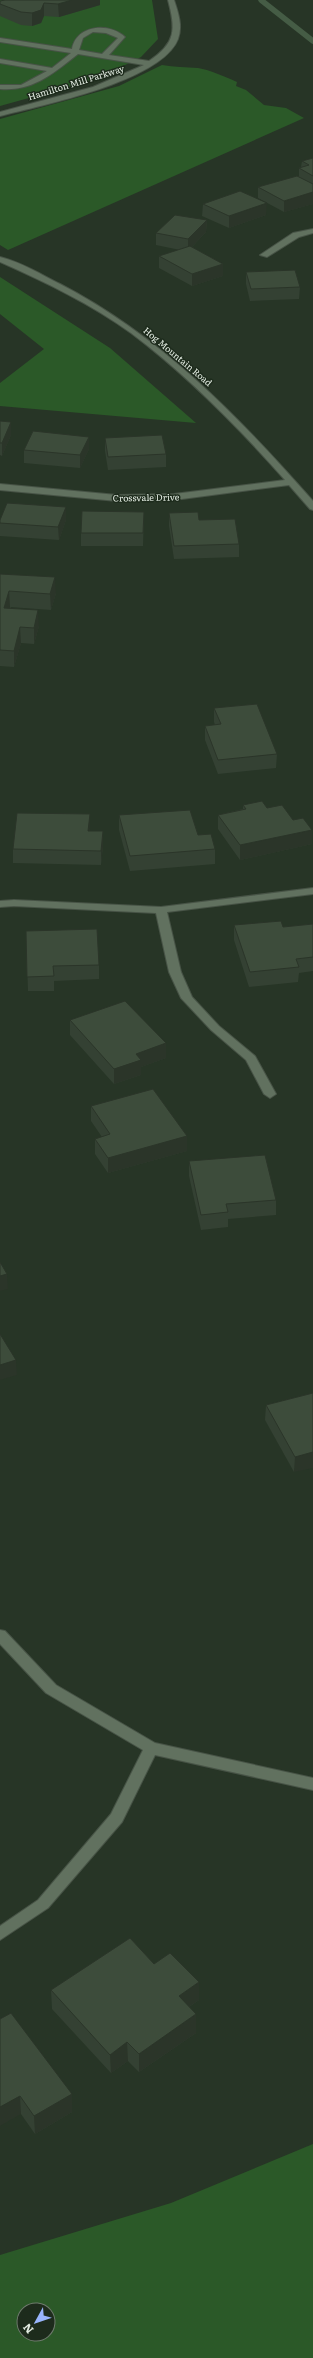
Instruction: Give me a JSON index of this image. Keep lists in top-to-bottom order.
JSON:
{
  "streets": {
    "street": ["Hamilton Mill Parkway", "Hog Mountain Road", "Crossvale Drive"]
  },
  "crossings": [
    ["Hog Mountain Road", "Crossvale Drive"]
  ],
  "north": "bottom left"
}
